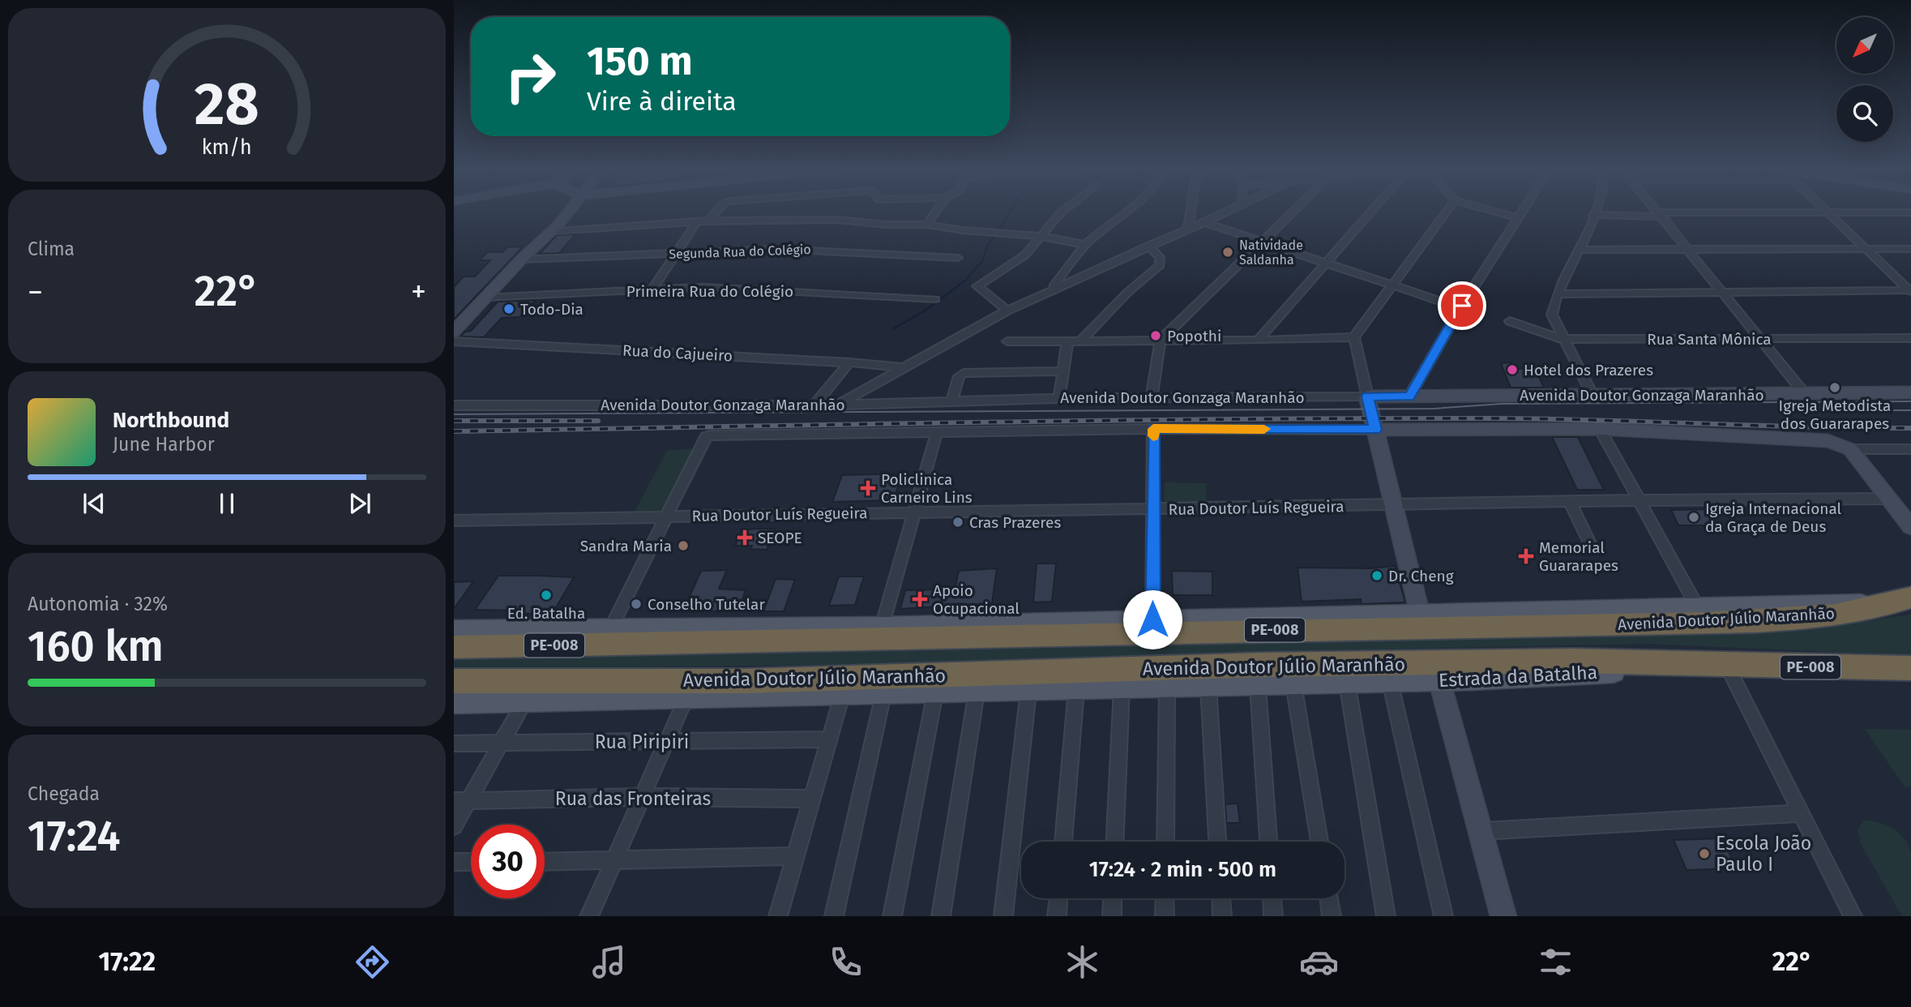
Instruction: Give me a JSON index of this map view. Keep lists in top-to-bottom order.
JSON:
{
  "streets": {
    "highway": ["Avenida Doutor Júlio Maranhão", "PE-008"],
    "main road": ["Estrada da Batalha"],
    "street": [
      "Segunda Rua do Colégio",
      "Primeira Rua do Colégio",
      "Rua Santa Mônica",
      "Rua do Cajueiro",
      "Avenida Doutor Gonzaga Maranhão",
      "Rua Doutor Luís Regueira",
      "Rua Piripiri",
      "Rua das Fronteiras"
    ]
  },
  "crossings": [
    ["Avenida Doutor Gonzaga Maranhão", "Rua Doutor Luís Regueira"],
    ["Avenida Doutor Júlio Maranhão", "PE-008"],
    ["Avenida Doutor Júlio Maranhão", "Estrada da Batalha"]
  ],
  "places": {
    "other": [
      "Natividade Saldanha",
      "Todo-Dia",
      "Popothi",
      "Hotel dos Prazeres",
      "Igreja Metodista dos Guararapes",
      "Igreja Internacional da Graça de Deus",
      "Cras Prazeres",
      "Sandra Maria",
      "Dr. Cheng",
      "Ed. Batalha",
      "Conselho Tutelar",
      "Escola João Paulo I"
    ],
    "health": [
      "Policlinica Carneiro Lins",
      "SEOPE",
      "Memorial Guararapes",
      "Apoio Ocupacional"
    ]
  },
  "north": "bottom left",
  "page": {
    "turn": ["150 m", "Vire à direita"],
    "tile": [
      "Clima",
      ["Autonomia · 32%", "160 km"],
      ["Chegada", "17:24"]
    ],
    "heat": ["−", "22°", "+"],
    "song": ["Northbound", "June Harbor"],
    "limit": "30",
    "trip": "17:24 · 2 min · 500 m",
    "tabs": ["17:22", "22°"],
    "gauge": ["28", "km/h"]
  }
}
